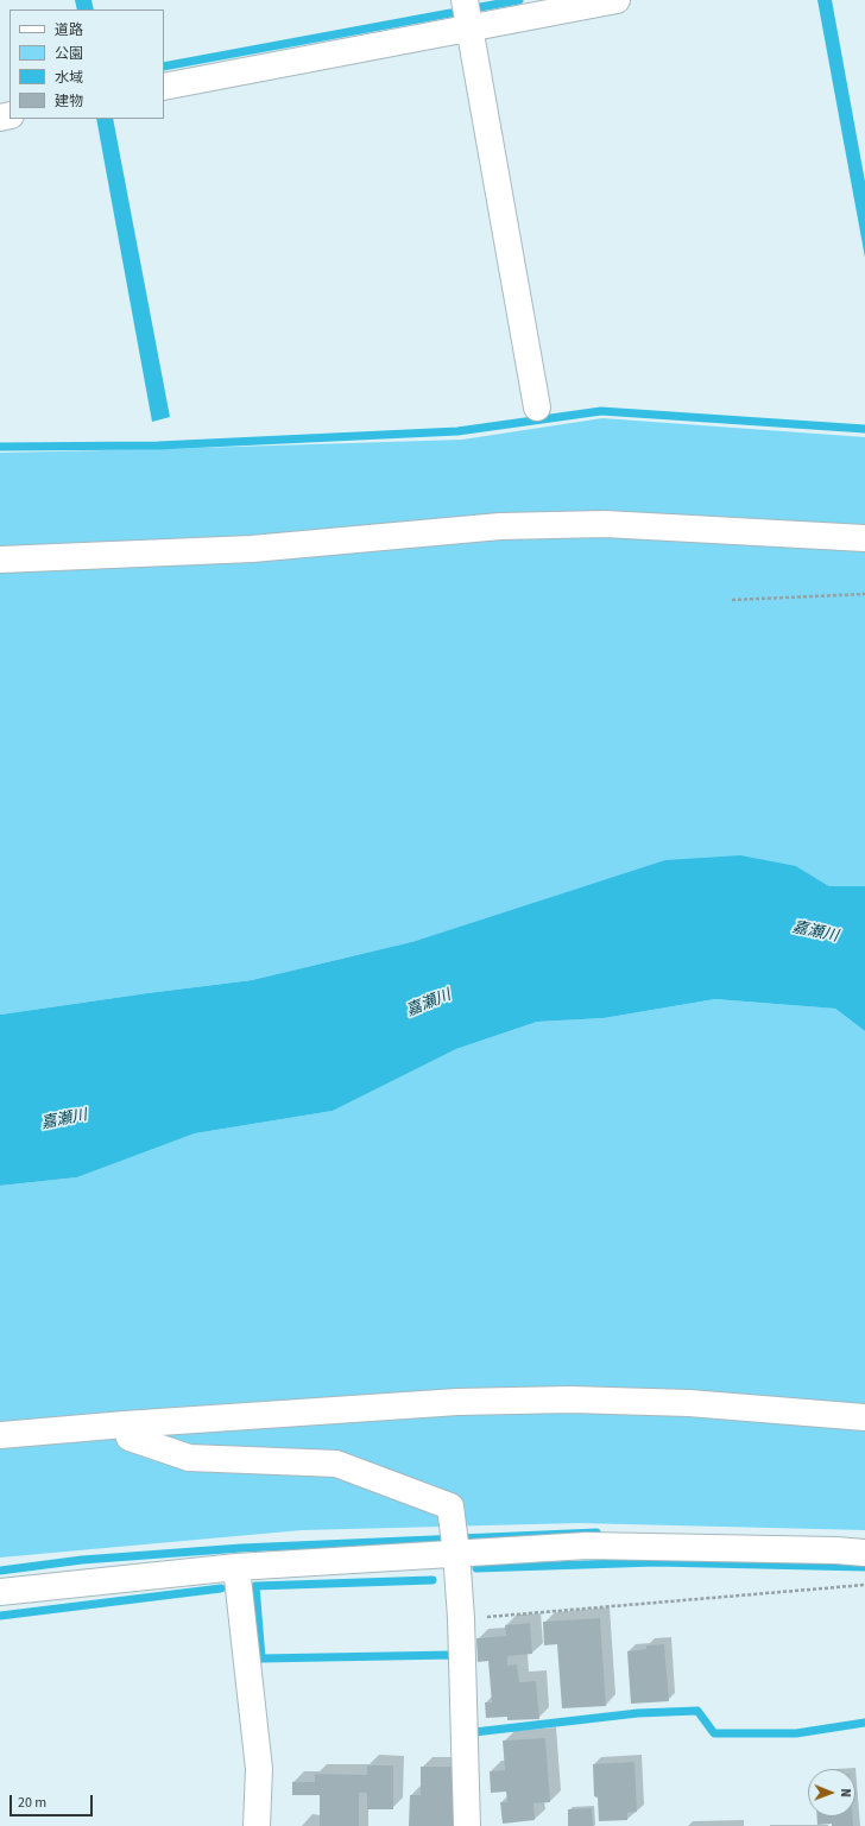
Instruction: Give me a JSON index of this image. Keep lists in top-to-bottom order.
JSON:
{
  "water": ["嘉瀬川"],
  "legend": [
    "道路",
    "公園",
    "水域",
    "建物"
  ],
  "scale_bar": "20 m",
  "north": "right"
}
